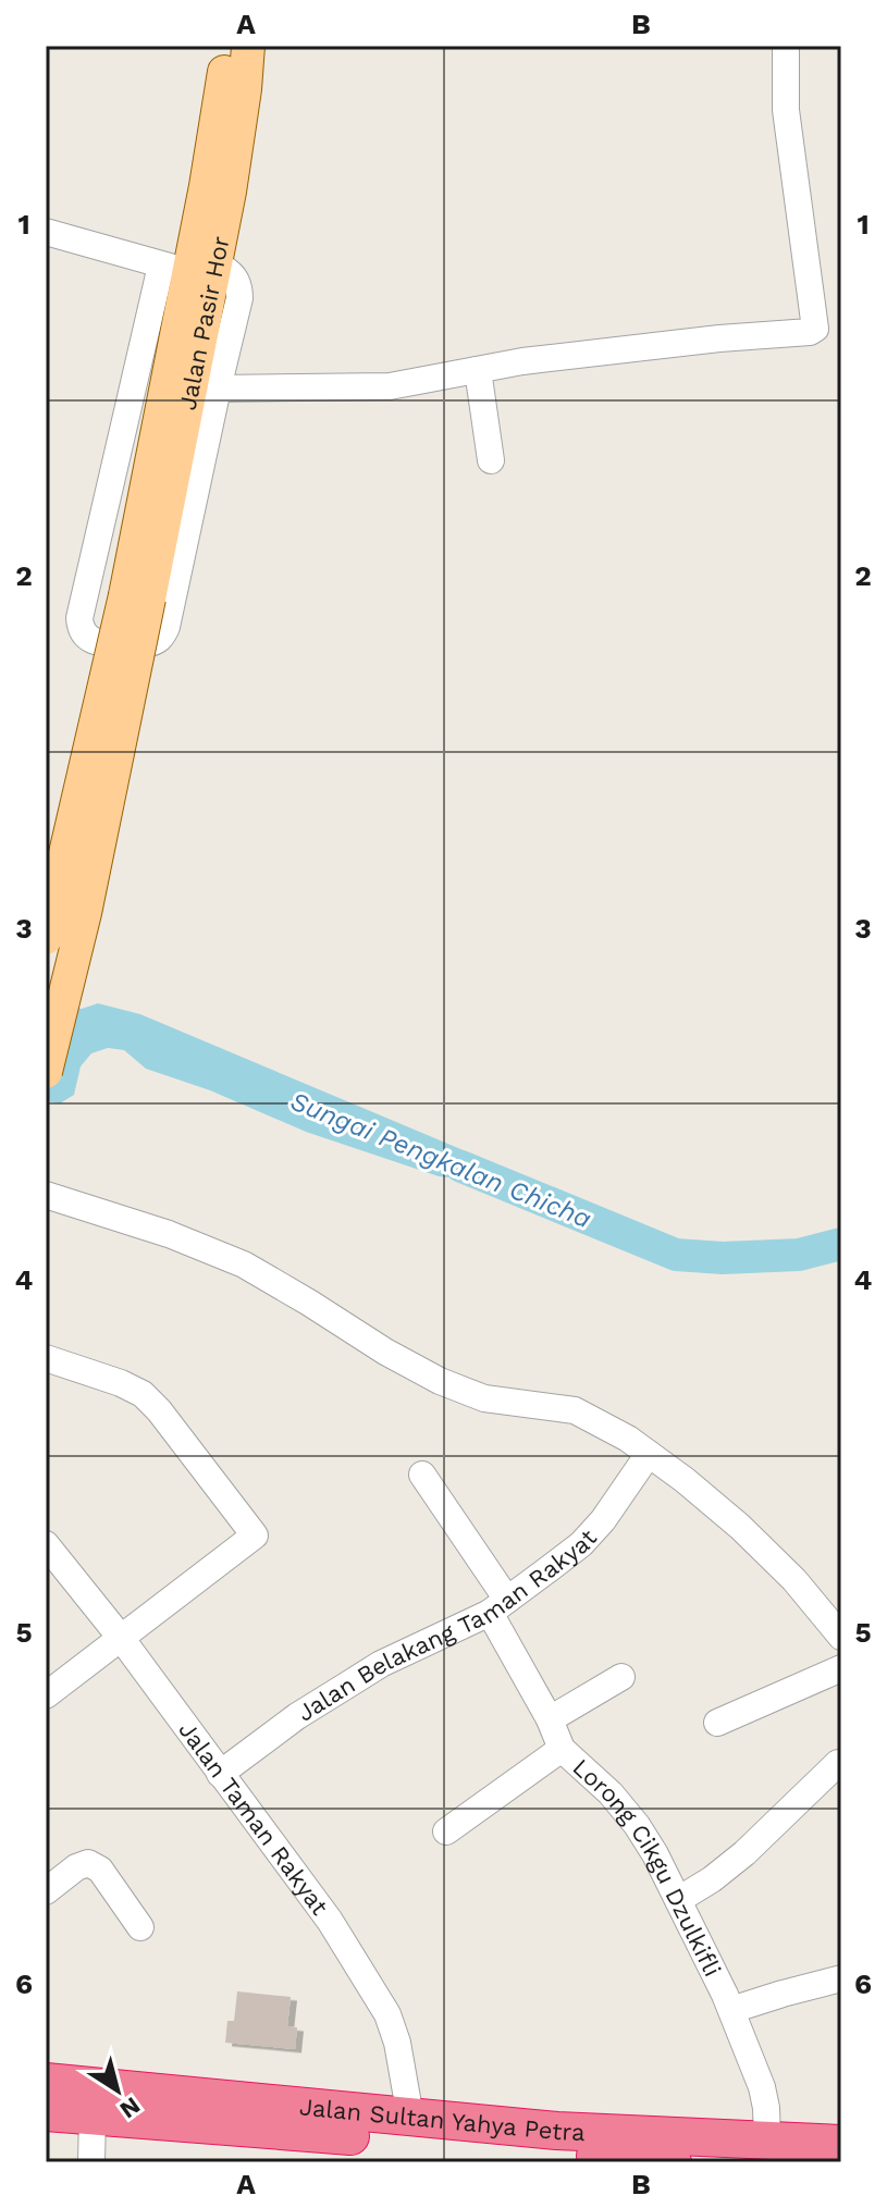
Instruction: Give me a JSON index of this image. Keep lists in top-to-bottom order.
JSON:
{
  "streets": {
    "highway": ["Jalan Sultan Yahya Petra"],
    "main road": ["Jalan Pasir Hor"],
    "street": ["Jalan Belakang Taman Rakyat", "Jalan Taman Rakyat", "Lorong Cikgu Dzulkifli"]
  },
  "crossings": [
    ["Jalan Belakang Taman Rakyat", "Jalan Taman Rakyat"],
    ["Jalan Belakang Taman Rakyat", "Lorong Cikgu Dzulkifli"],
    ["Jalan Taman Rakyat", "Jalan Sultan Yahya Petra"],
    ["Lorong Cikgu Dzulkifli", "Jalan Sultan Yahya Petra"]
  ],
  "water": ["Sungai Pengkalan Chicha"],
  "north": "bottom right",
  "grid": {
    "columns": ["A", "B"],
    "rows": [
      "1",
      "2",
      "3",
      "4",
      "5",
      "6"
    ]
  }
}
